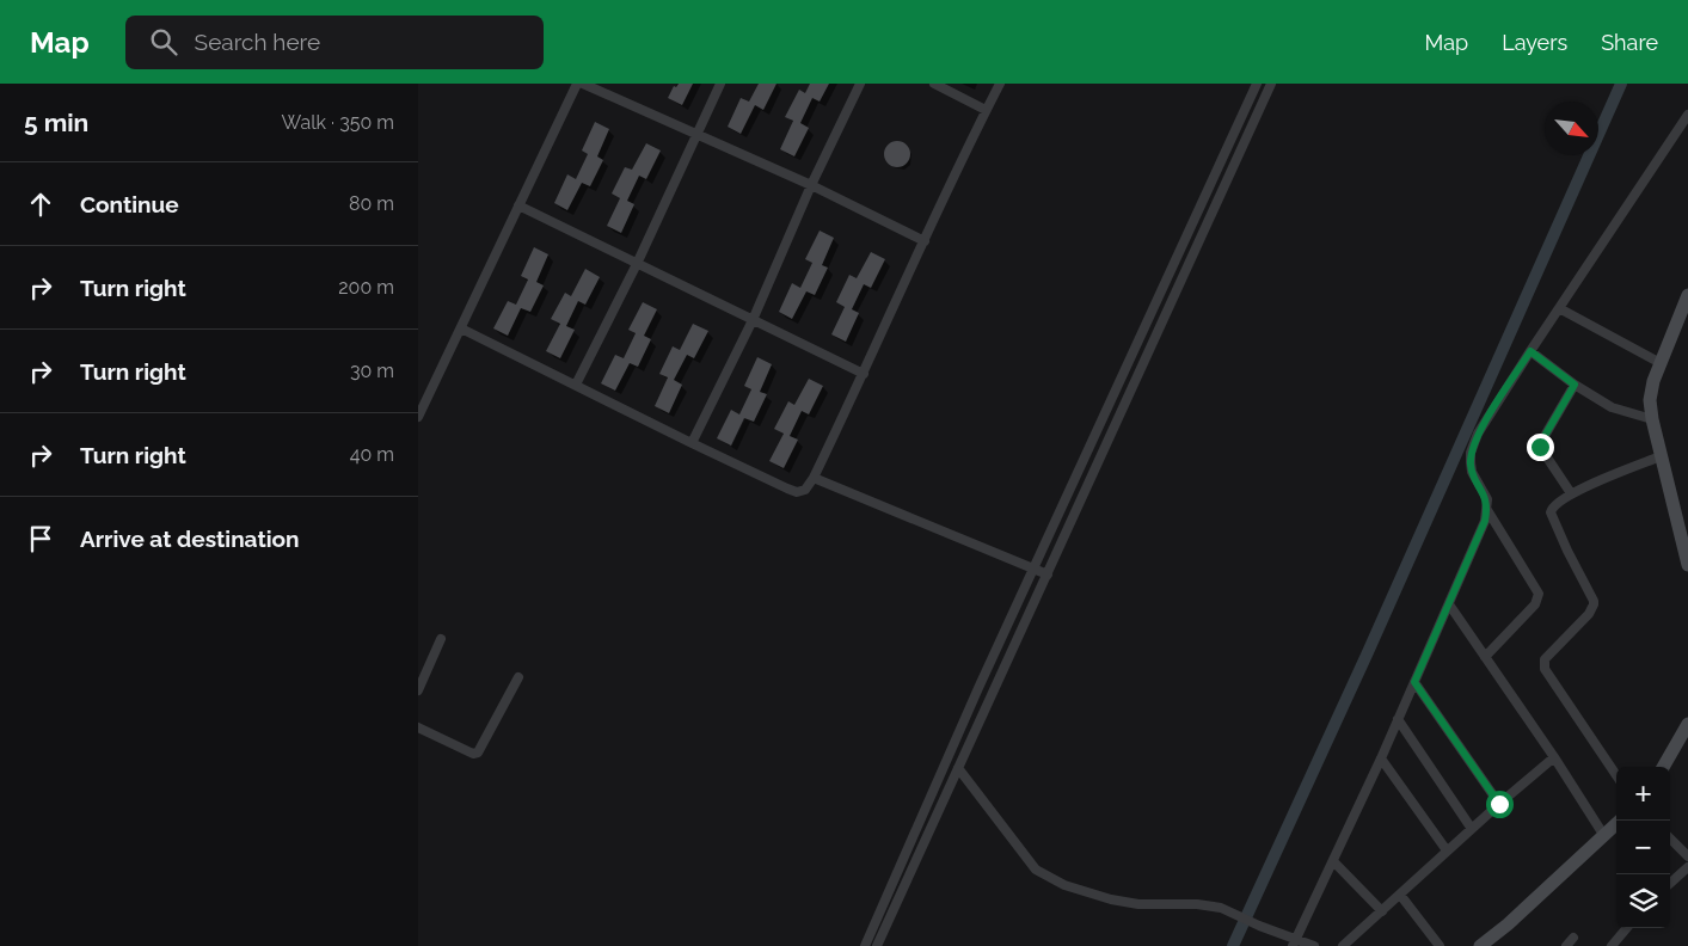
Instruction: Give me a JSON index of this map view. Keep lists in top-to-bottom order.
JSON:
{
  "north": "bottom right",
  "page": {
    "header": "Map",
    "search": "Search here",
    "nav": ["Map", "Layers", "Share"],
    "heading": ["5 min", "Walk · 350 m"],
    "list": [
      ["Continue", "80 m"],
      ["Turn right", "200 m"],
      ["Turn right", "30 m"],
      ["Turn right", "40 m"],
      "Arrive at destination"
    ],
    "map_buttons": ["+", "−"]
  }
}
